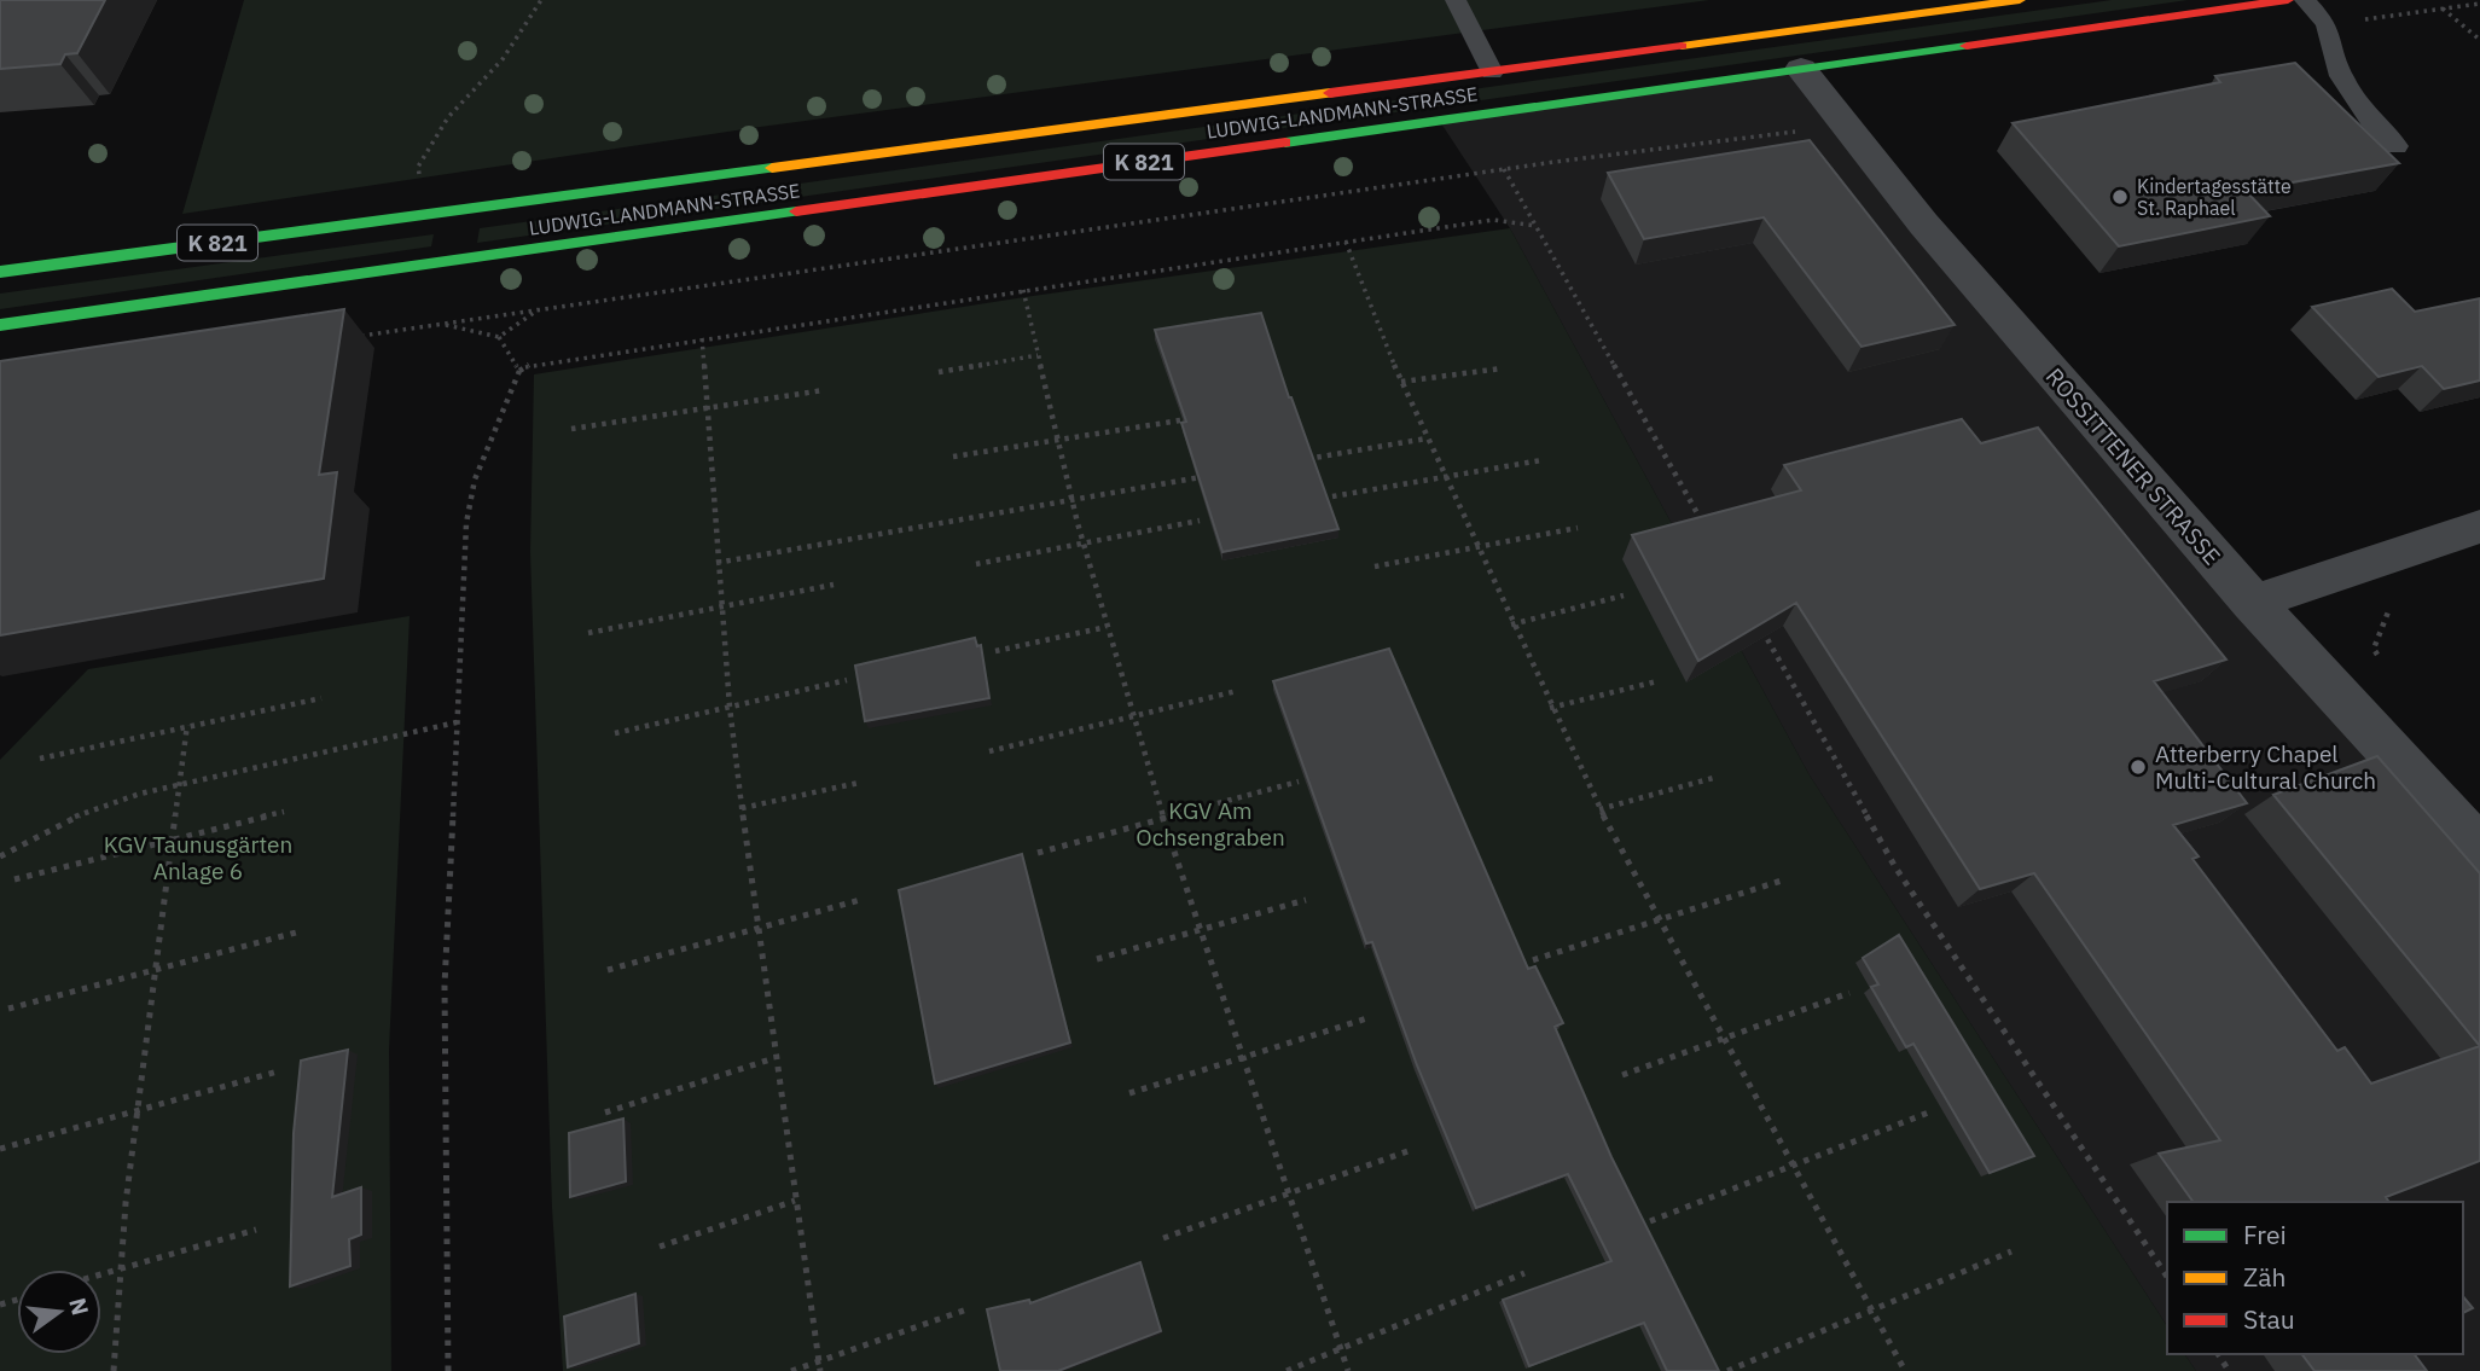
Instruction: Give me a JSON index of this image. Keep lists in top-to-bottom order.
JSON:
{
  "streets": {
    "main road": ["LUDWIG-LANDMANN-STRASSE", "K 821"],
    "street": ["ROSSITTENER STRASSE"]
  },
  "crossings": [
    ["LUDWIG-LANDMANN-STRASSE", "ROSSITTENER STRASSE"]
  ],
  "parks": ["KGV Am Ochsengraben", "KGV Taunusgärten Anlage 6"],
  "places": ["Kindertagesstätte St. Raphael", "Atterberry Chapel Multi-Cultural Church"],
  "legend": ["Frei", "Zäh", "Stau"],
  "north": "right"
}
